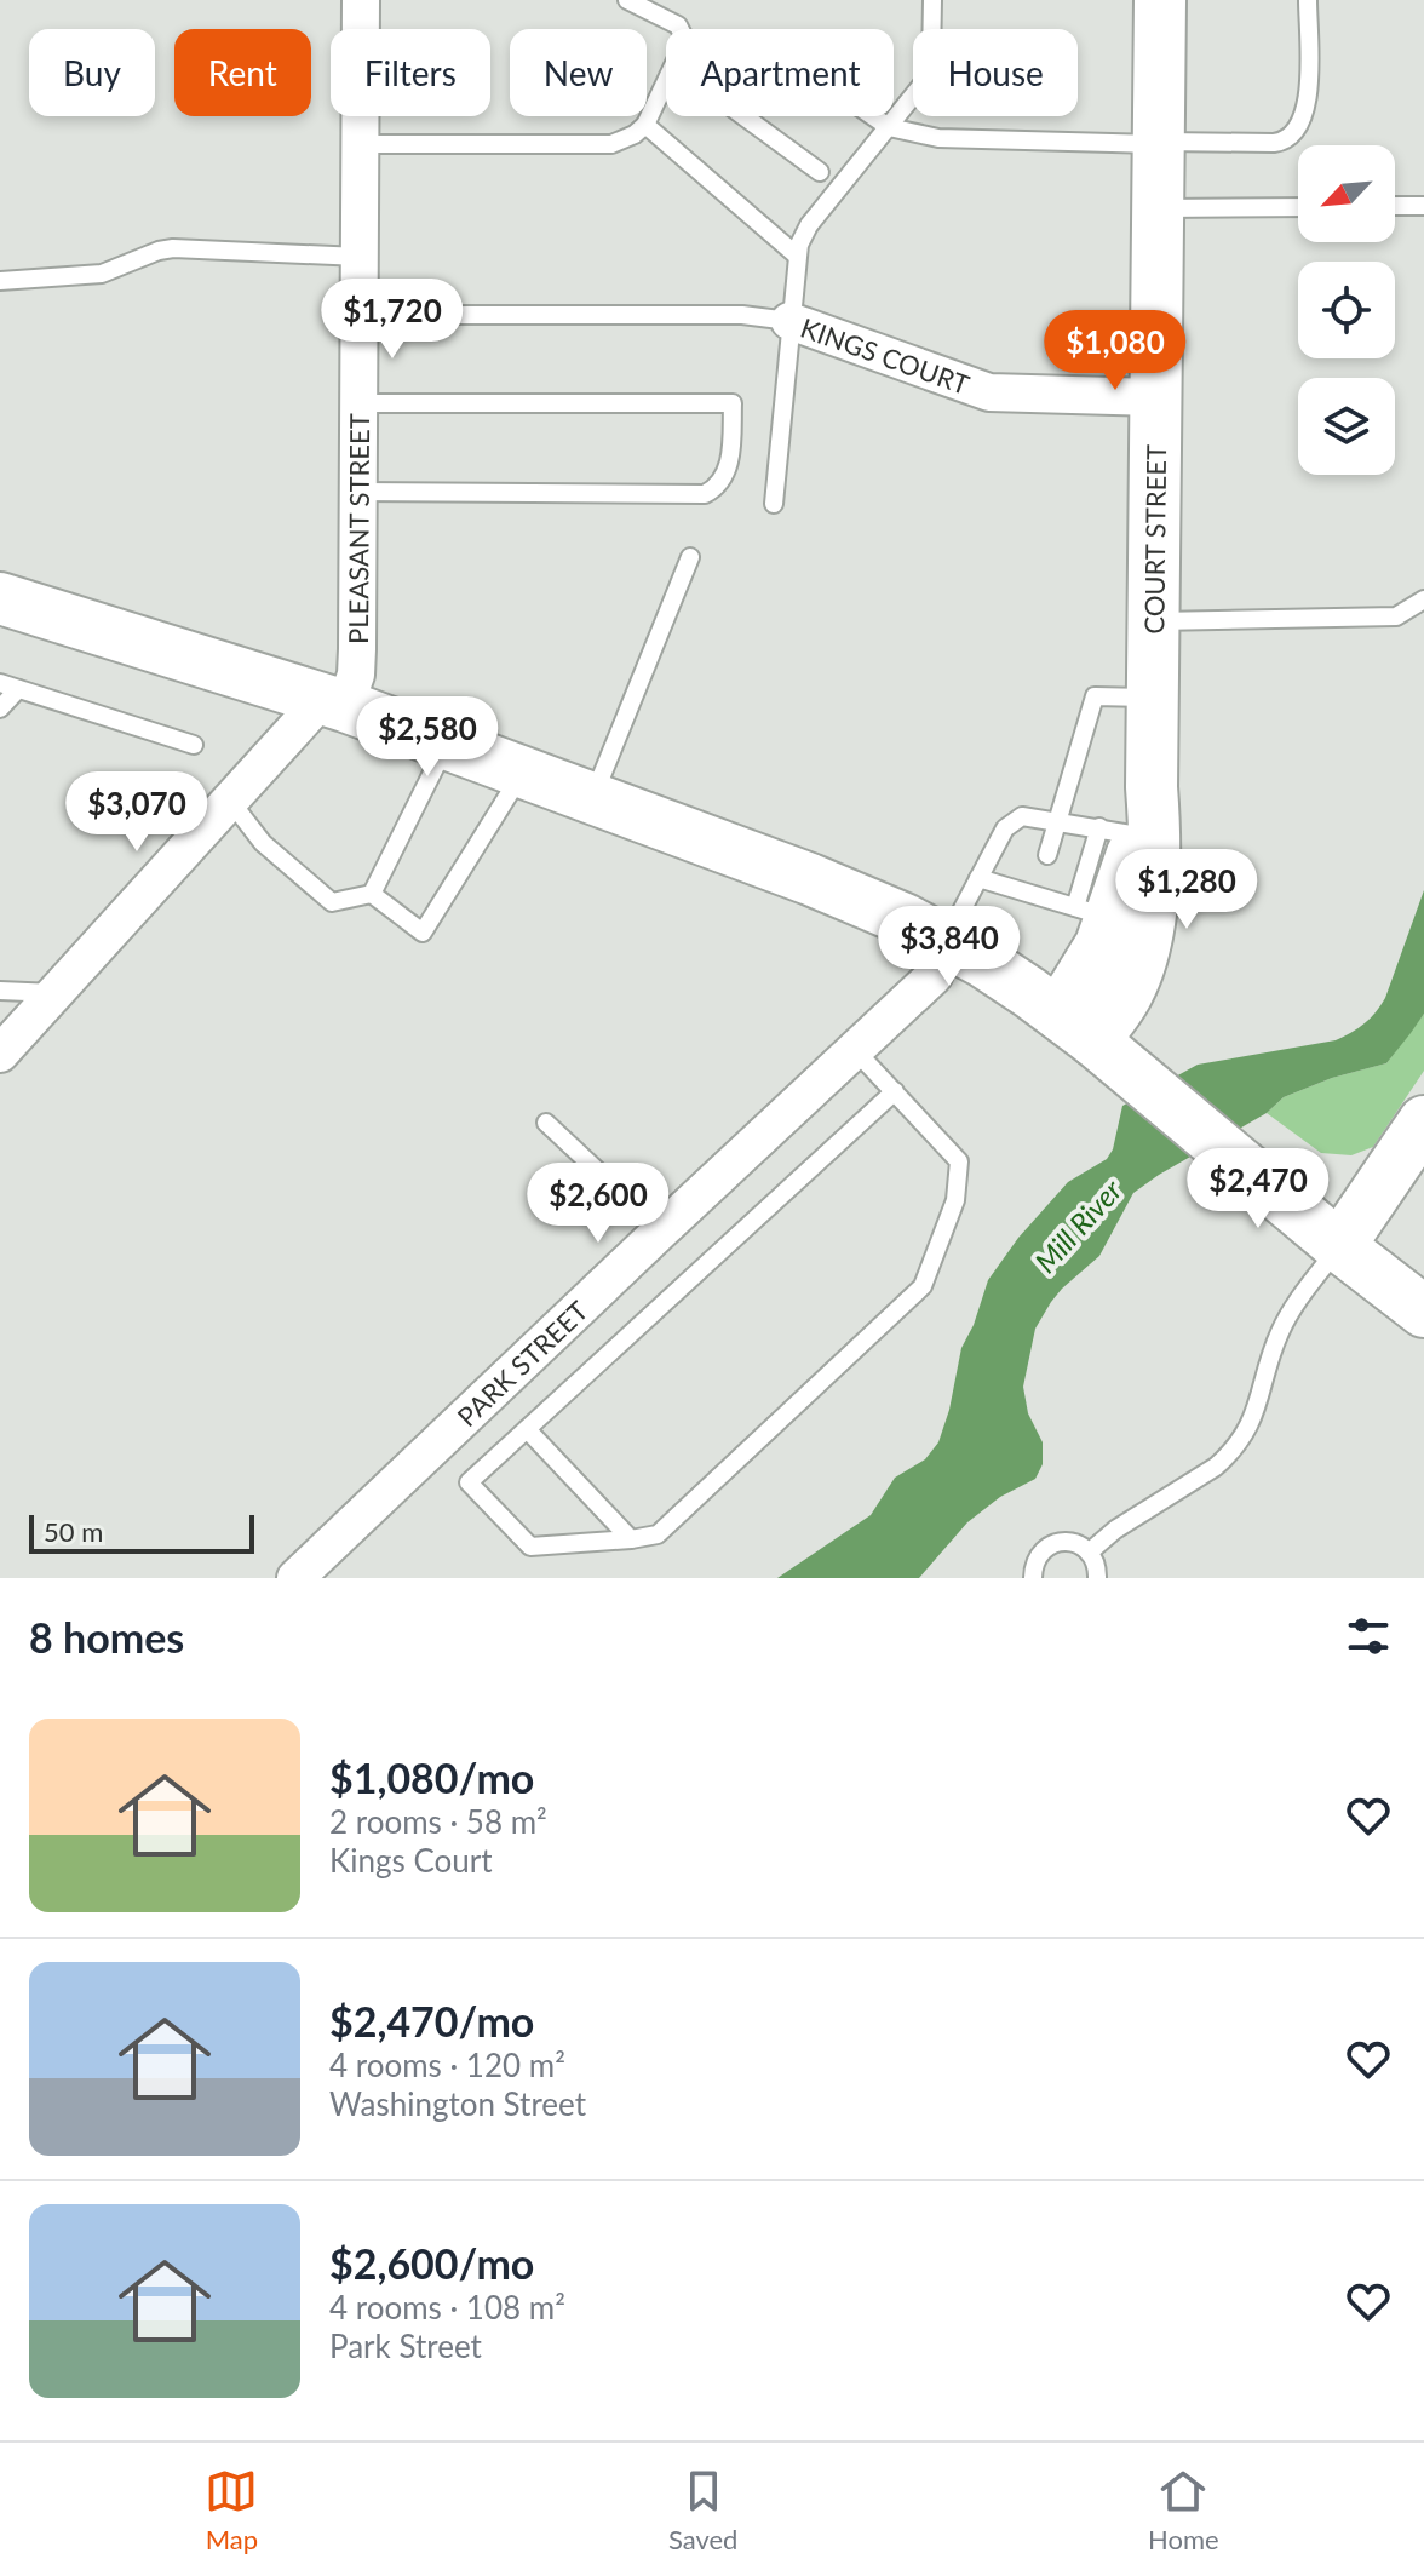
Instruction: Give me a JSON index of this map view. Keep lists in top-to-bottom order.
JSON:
{
  "streets": {
    "main road": ["COURT STREET"],
    "street": ["KINGS COURT", "PLEASANT STREET", "PARK STREET"]
  },
  "crossings": [
    ["KINGS COURT", "COURT STREET"]
  ],
  "water": ["Mill River"],
  "scale_bar": "50 m",
  "north": "bottom left",
  "page": {
    "chip": [
      "Buy",
      "Rent",
      "Filters",
      "New",
      "Apartment",
      "House"
    ],
    "price": [
      "$1,720",
      "$1,080",
      "$2,580",
      "$3,070",
      "$1,280",
      "$3,840",
      "$2,470",
      "$2,600"
    ],
    "scale": "50 m",
    "heading": "8 homes",
    "list": [
      {
        "name": "$1,080/mo",
        "note": "2 rooms · 58 m² · Kings Court"
      },
      {
        "name": "$2,470/mo",
        "note": "4 rooms · 120 m² · Washington Street"
      },
      {
        "name": "$2,600/mo",
        "note": "4 rooms · 108 m² · Park Street"
      }
    ],
    "tabs": ["Map", "Saved", "Home"]
  }
}
